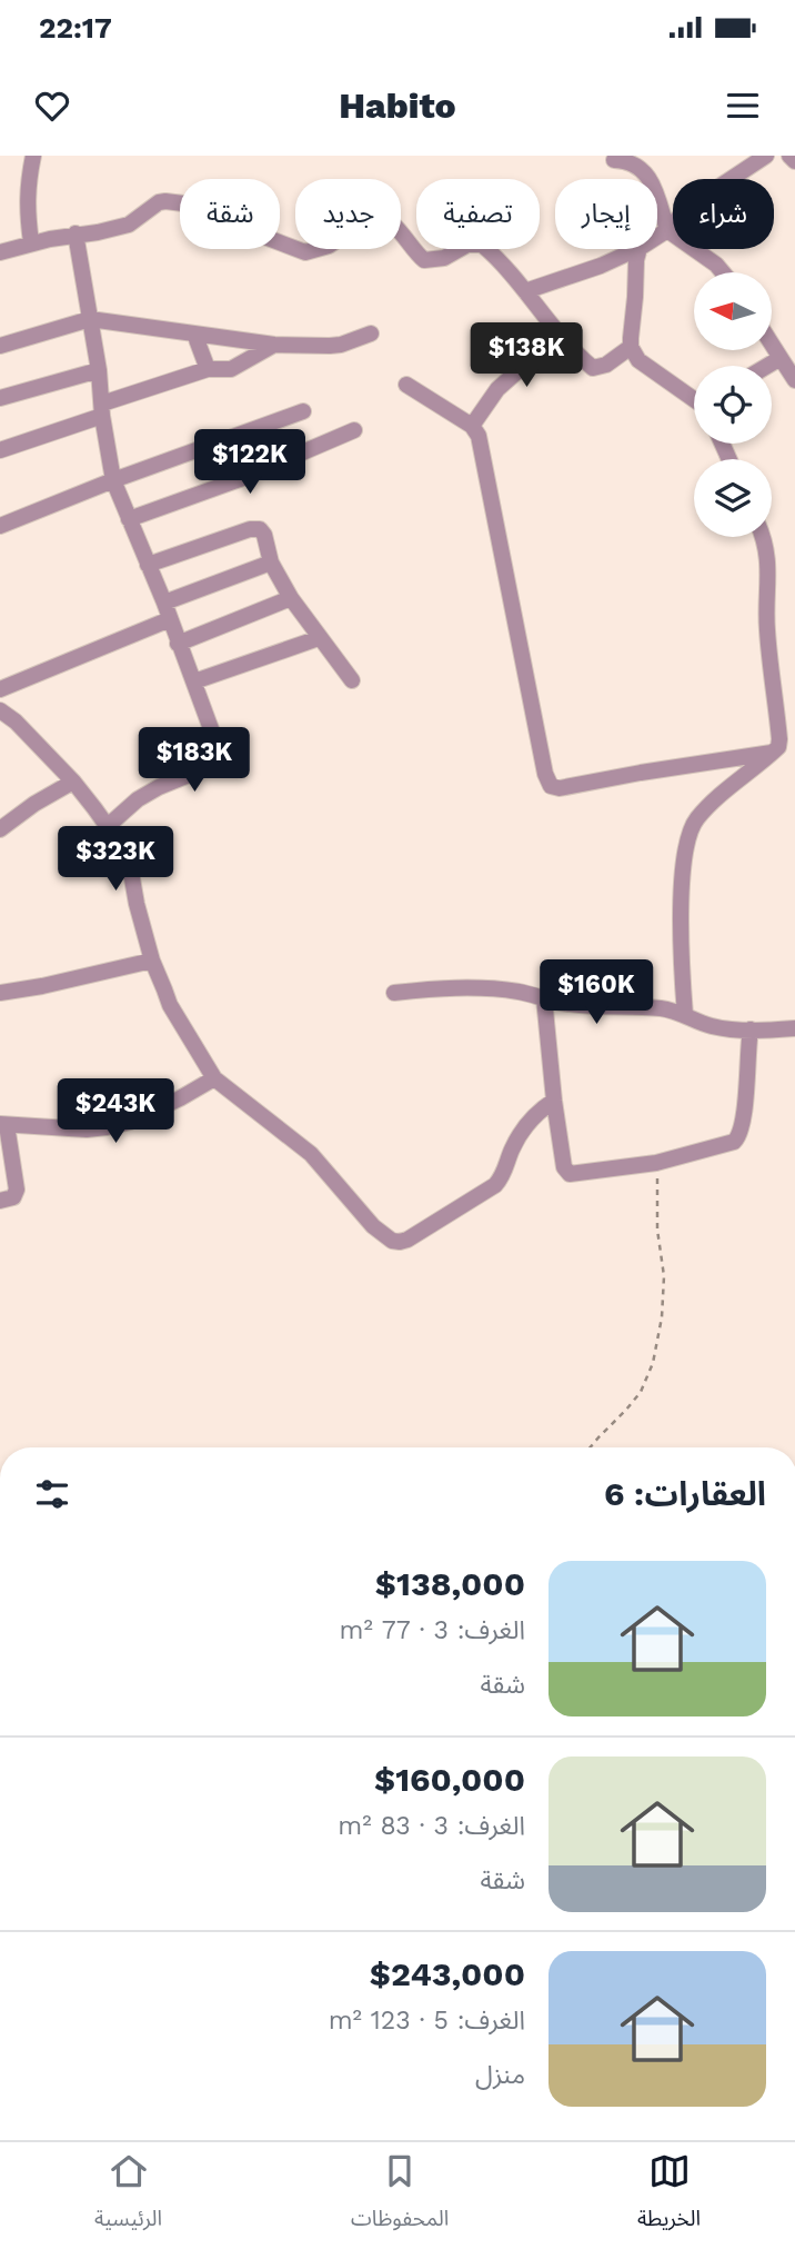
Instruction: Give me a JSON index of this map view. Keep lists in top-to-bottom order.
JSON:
{
  "north": "left",
  "page": {
    "status": "22:17",
    "header": "Habito",
    "chip": [
      "شراء",
      "إيجار",
      "تصفية",
      "جديد",
      "شقة"
    ],
    "price": [
      "$138K",
      "$122K",
      "$183K",
      "$323K",
      "$160K",
      "$243K"
    ],
    "heading": "العقارات: 6",
    "list": [
      {
        "name": "$138,000",
        "note": "الغرف: 3 · 77 m² · شقة"
      },
      {
        "name": "$160,000",
        "note": "الغرف: 3 · 83 m² · شقة"
      },
      {
        "name": "$243,000",
        "note": "الغرف: 5 · 123 m² · منزل"
      }
    ],
    "tabs": ["الخريطة", "المحفوظات", "الرئيسية"]
  }
}
